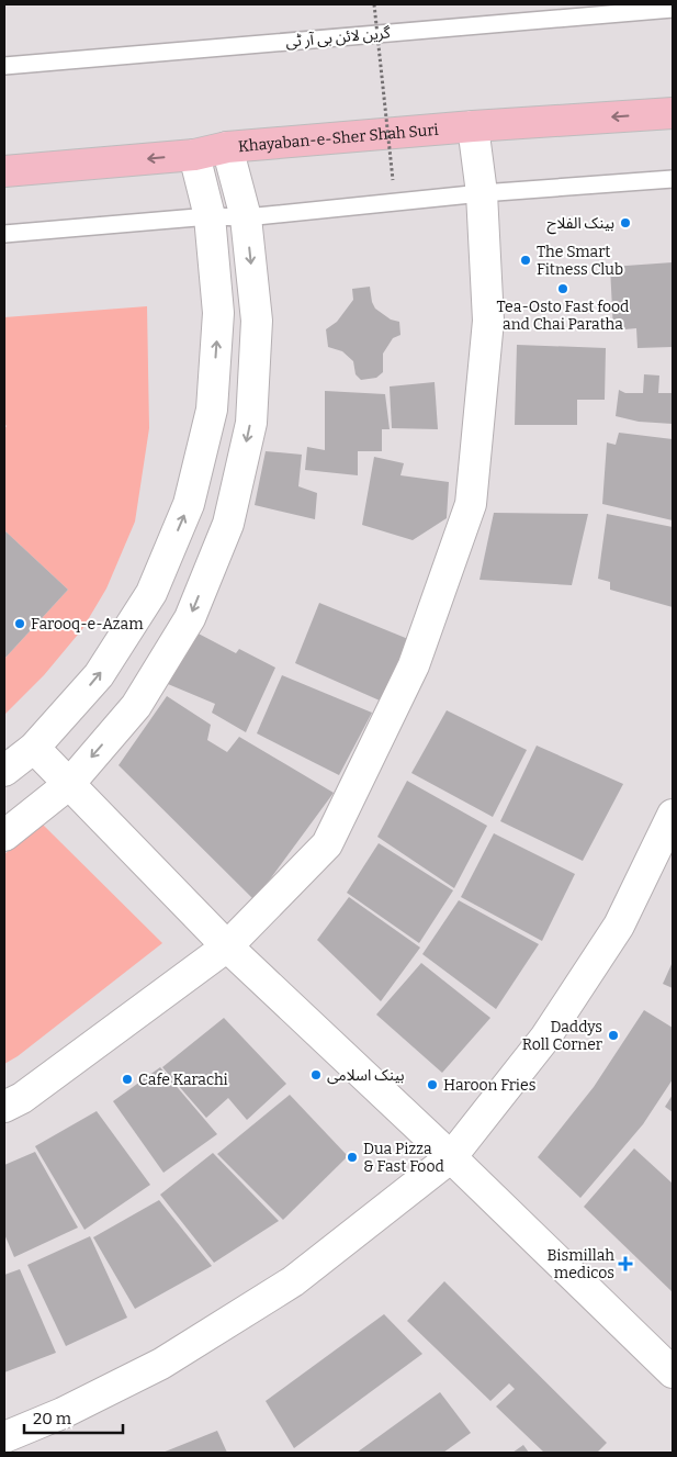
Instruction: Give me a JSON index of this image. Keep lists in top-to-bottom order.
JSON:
{
  "streets": {
    "main road": ["Khayaban-e-Sher Shah Suri"],
    "lane": ["گرین لائن بی آر ٹی"]
  },
  "one_way": ["Khayaban-e-Sher Shah Suri"],
  "places": {
    "other": [
      "بینک الفلاح",
      "The Smart Fitness Club",
      "Tea-Osto Fast food and Chai Paratha",
      "Farooq-e-Azam",
      "Daddys Roll Corner",
      "بینک اسلامی",
      "Cafe Karachi",
      "Haroon Fries",
      "Dua Pizza & Fast Food"
    ],
    "health": ["Bismillah medicos"]
  },
  "scale_bar": "20 m"
}
